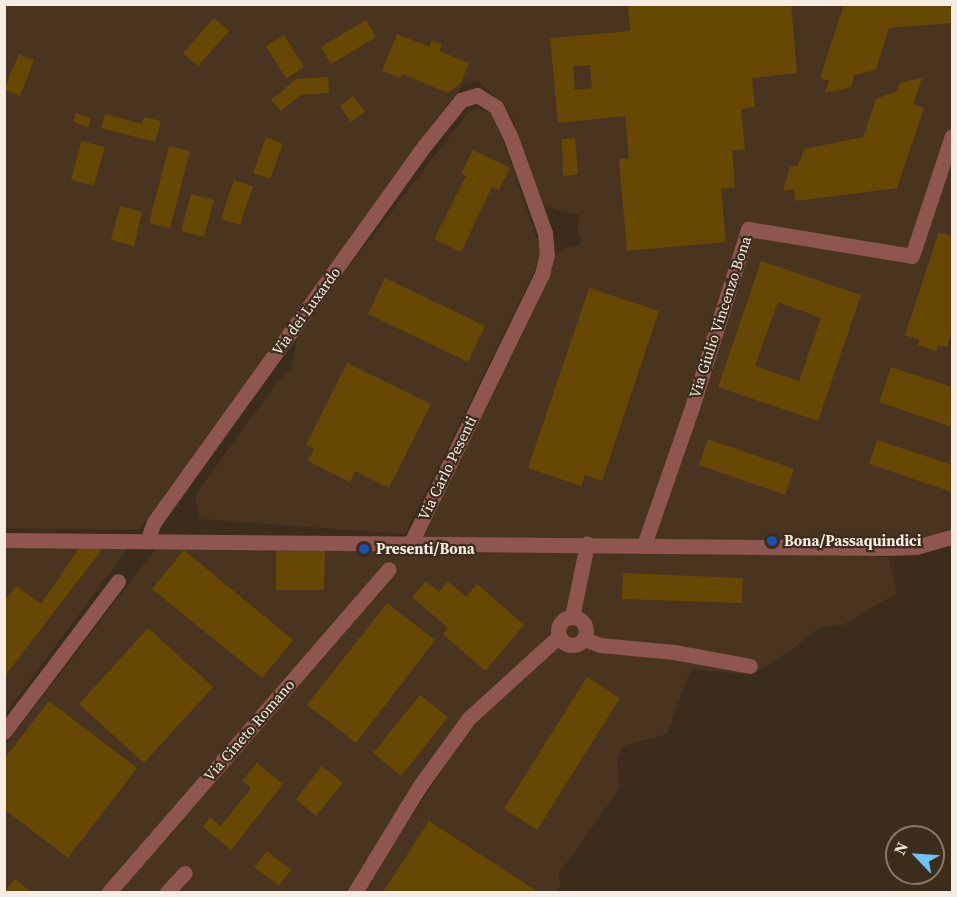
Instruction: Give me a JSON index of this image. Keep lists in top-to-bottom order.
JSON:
{
  "streets": {
    "street": [
      "Via dei Luxardo",
      "Via Giulio Vincenzo Bona",
      "Via Carlo Pesenti",
      "Via Cineto Romano"
    ]
  },
  "crossings": [
    ["Via dei Luxardo", "Via Carlo Pesenti"]
  ],
  "places": ["Bona/Passaquindici", "Presenti/Bona"],
  "north": "top left"
}
